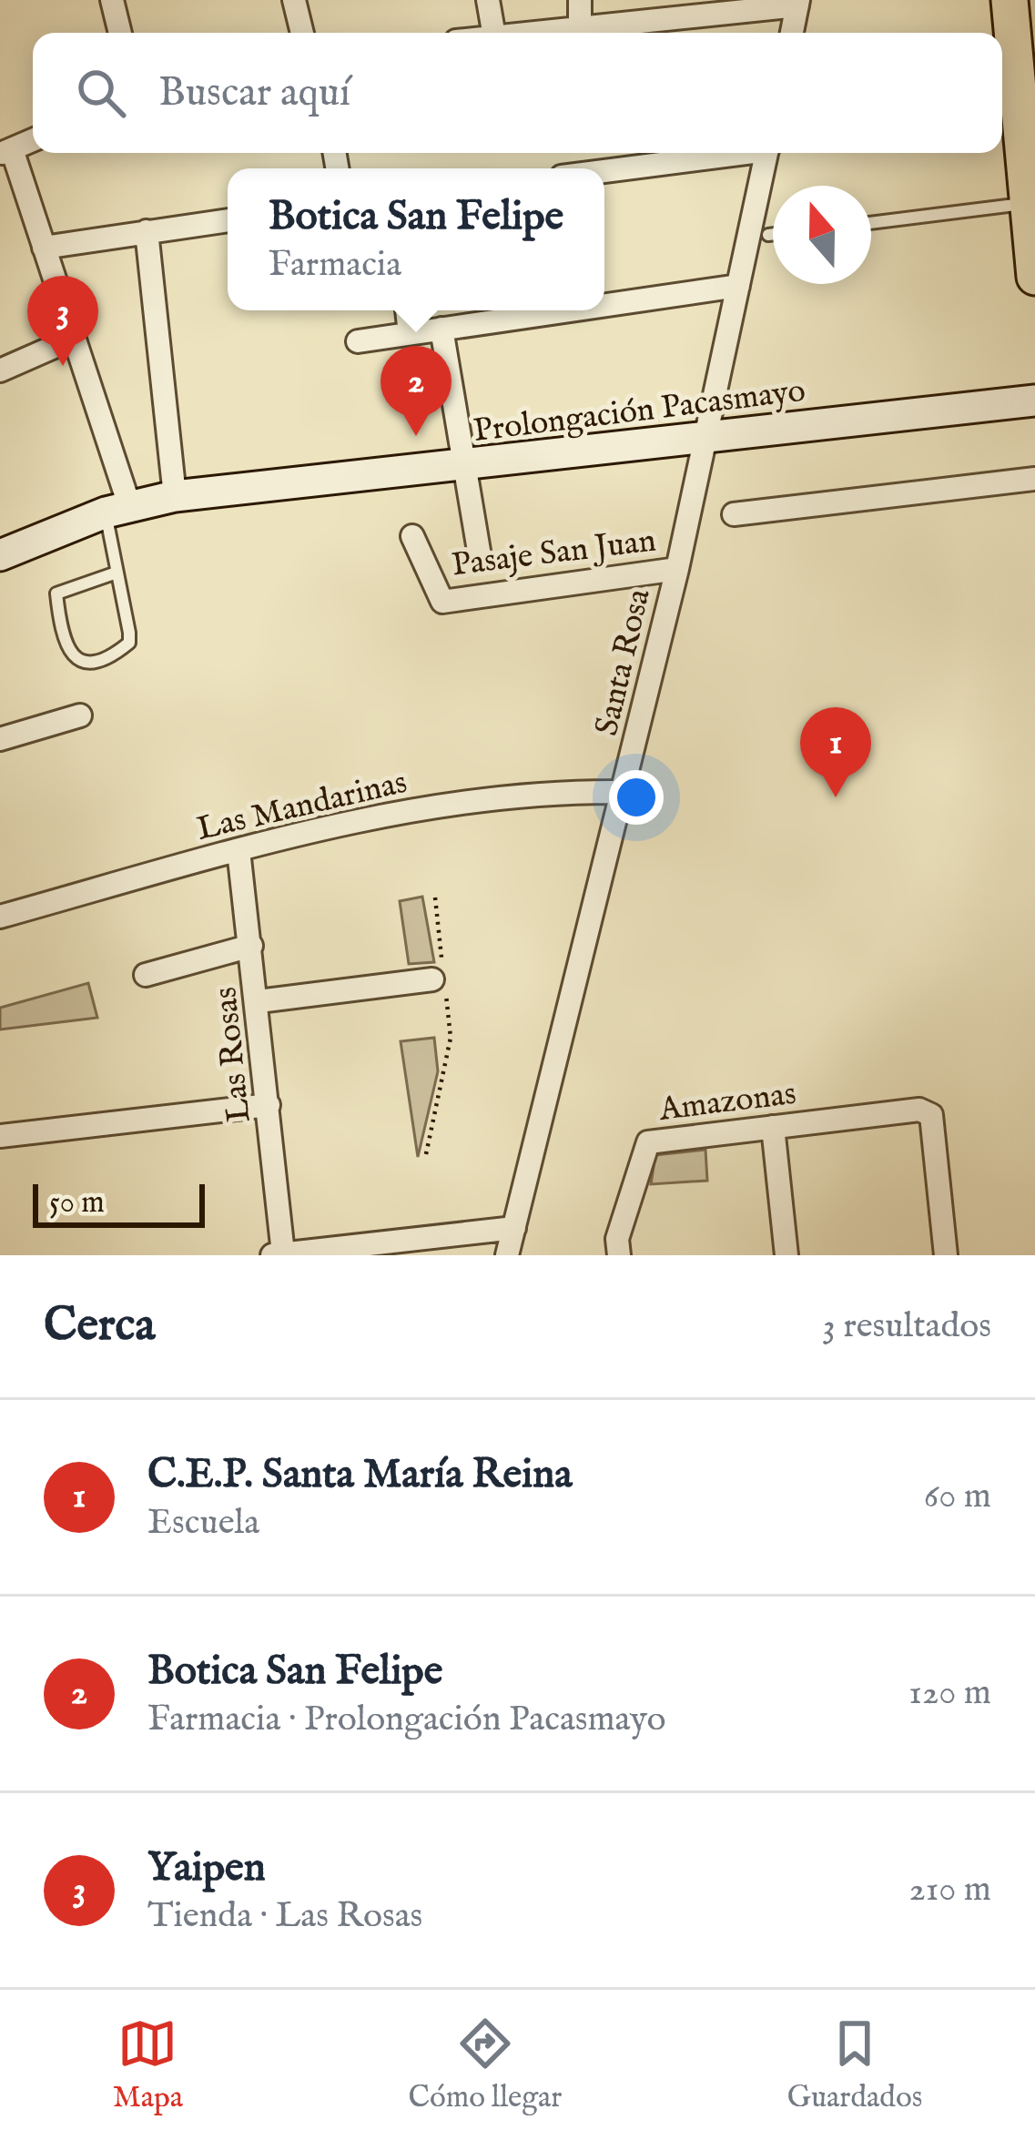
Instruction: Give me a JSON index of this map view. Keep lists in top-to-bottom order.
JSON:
{
  "streets": {
    "street": [
      "Prolongación Pacasmayo",
      "Pasaje San Juan",
      "Santa Rosa",
      "Las Mandarinas",
      "Las Rosas",
      "Amazonas"
    ]
  },
  "crossings": [
    ["Prolongación Pacasmayo", "Santa Rosa"],
    ["Pasaje San Juan", "Santa Rosa"],
    ["Santa Rosa", "Las Mandarinas"],
    ["Las Mandarinas", "Las Rosas"]
  ],
  "scale_bar": "50 m",
  "north": "top",
  "page": {
    "search": "Buscar aquí",
    "popup": ["Botica San Felipe", "Farmacia"],
    "pins": ["3", "2", "1"],
    "scale": "50 m",
    "heading": ["Cerca", "3 resultados"],
    "list": [
      {
        "mark": "1",
        "name": "C.E.P. Santa María Reina",
        "note": "Escuela",
        "value": "60 m"
      },
      {
        "mark": "2",
        "name": "Botica San Felipe",
        "note": "Farmacia · Prolongación Pacasmayo",
        "value": "120 m"
      },
      {
        "mark": "3",
        "name": "Yaipen",
        "note": "Tienda · Las Rosas",
        "value": "210 m"
      }
    ],
    "nav": ["Mapa", "Cómo llegar", "Guardados"]
  }
}
